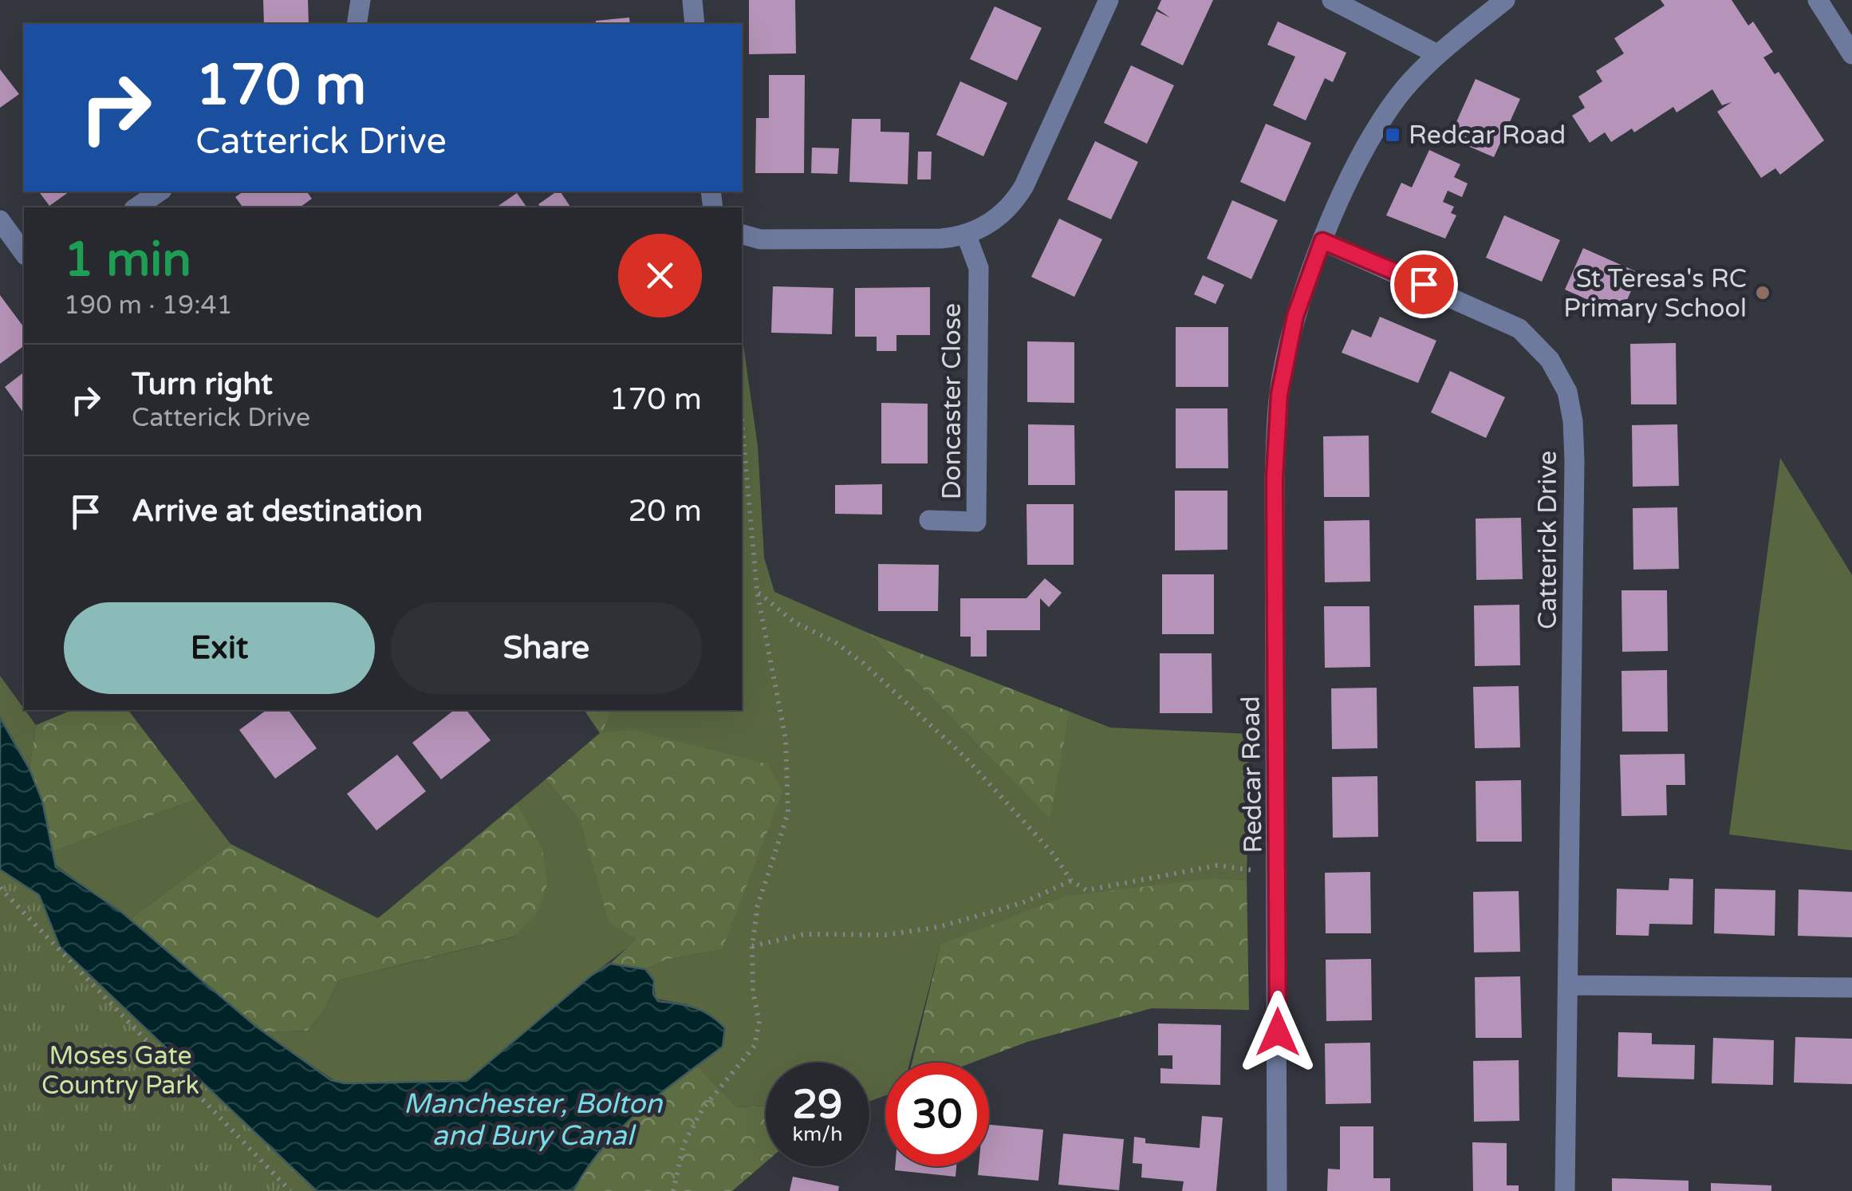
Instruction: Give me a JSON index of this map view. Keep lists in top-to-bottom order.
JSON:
{
  "streets": {
    "street": ["Doncaster Close", "Catterick Drive", "Redcar Road"]
  },
  "crossings": [
    ["Catterick Drive", "Redcar Road"]
  ],
  "water": ["Manchester, Bolton and Bury Canal"],
  "parks": ["Moses Gate Country Park"],
  "places": {
    "transit": ["Redcar Road"],
    "other": ["St Teresa's RC Primary School"]
  },
  "page": {
    "turn": ["170 m", "Catterick Drive"],
    "heading": ["1 min", "190 m · 19:41"],
    "list": [
      {
        "name": "Turn right",
        "note": "Catterick Drive",
        "value": "170 m"
      },
      {
        "name": "Arrive at destination",
        "value": "20 m"
      }
    ],
    "buttons": ["Exit", "Share"],
    "speed": "29 km/h",
    "limit": "30"
  }
}
